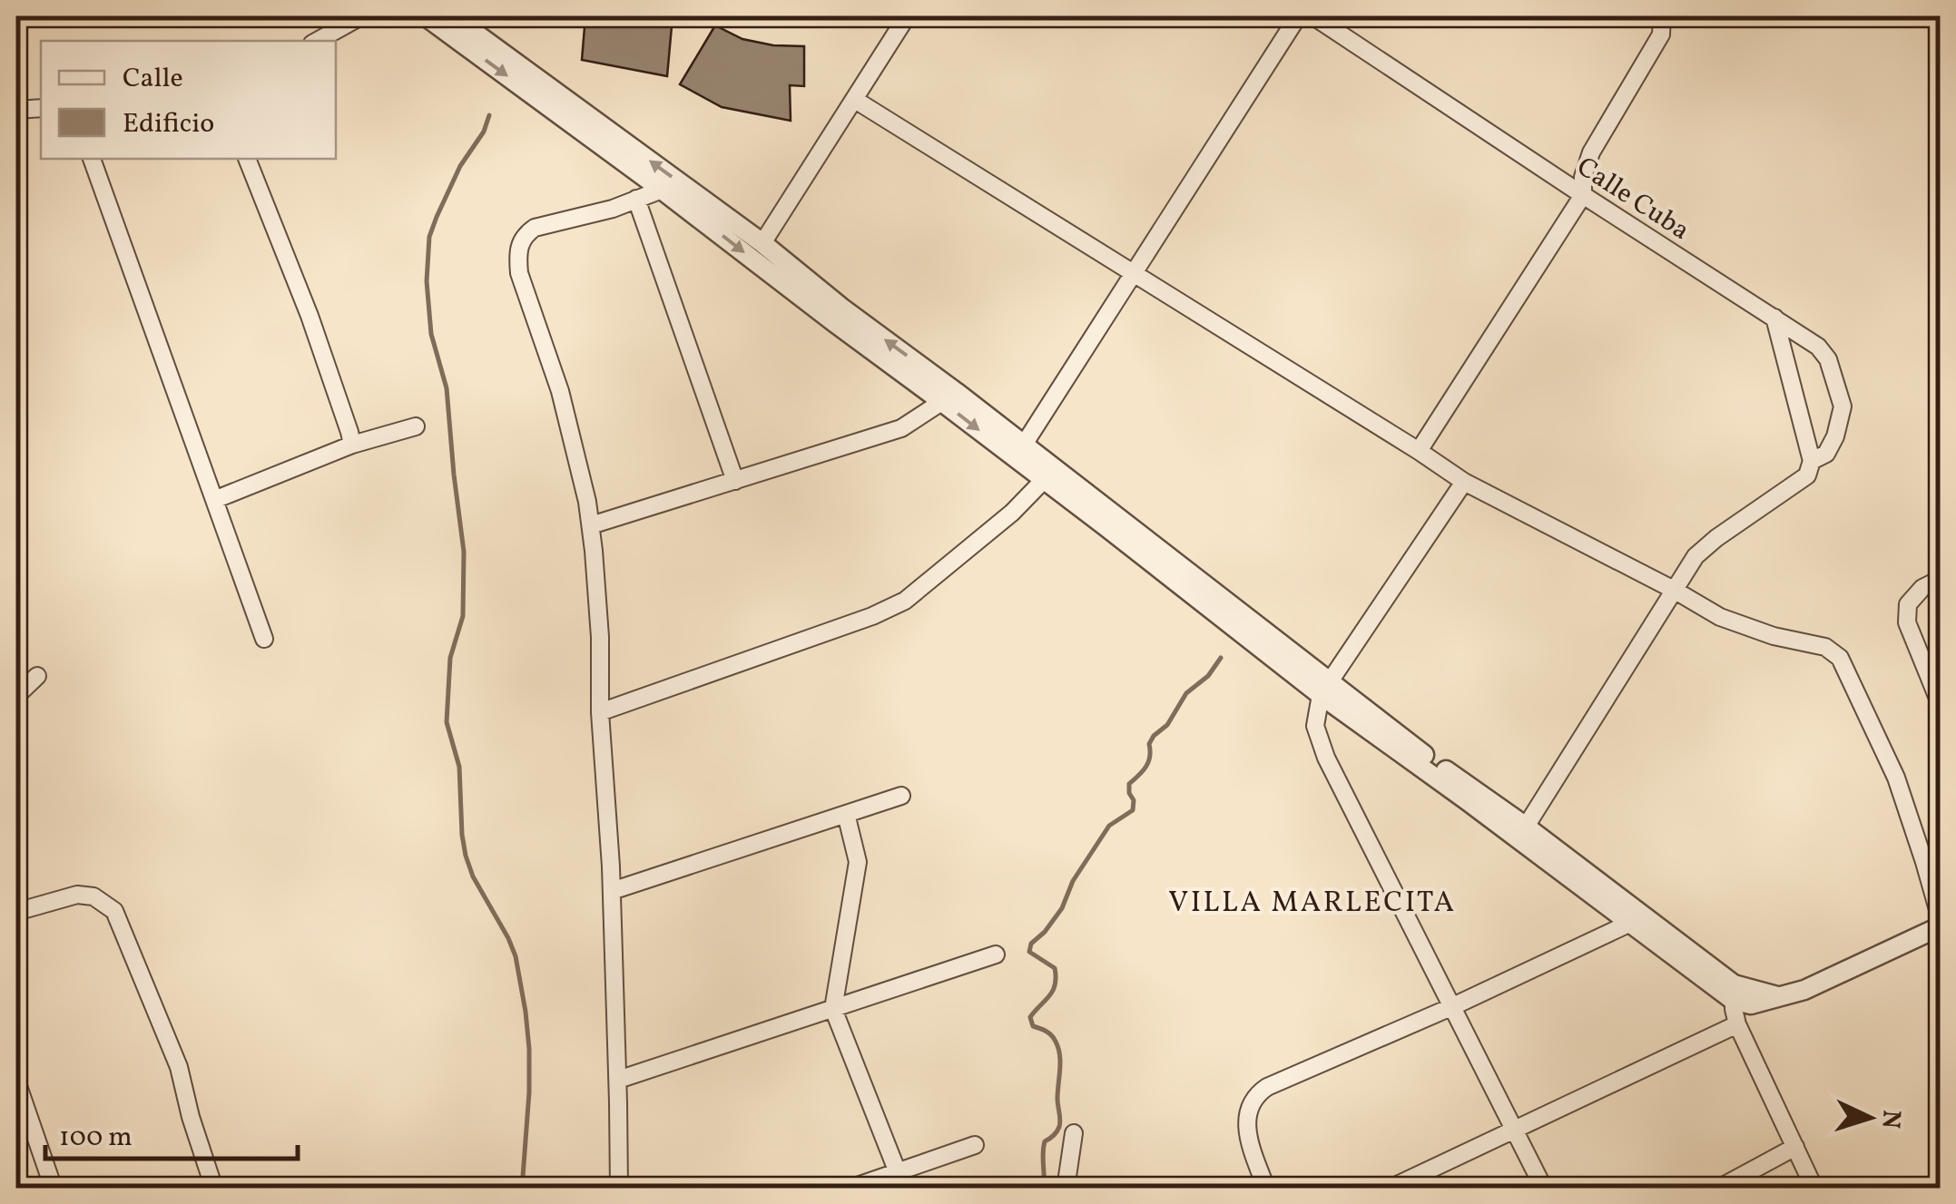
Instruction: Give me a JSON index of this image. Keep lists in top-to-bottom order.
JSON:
{
  "streets": {
    "street": ["Calle Cuba"]
  },
  "districts": ["VILLA MARLECITA"],
  "legend": ["Calle", "Edificio"],
  "scale_bar": "100 m",
  "north": "right"
}
